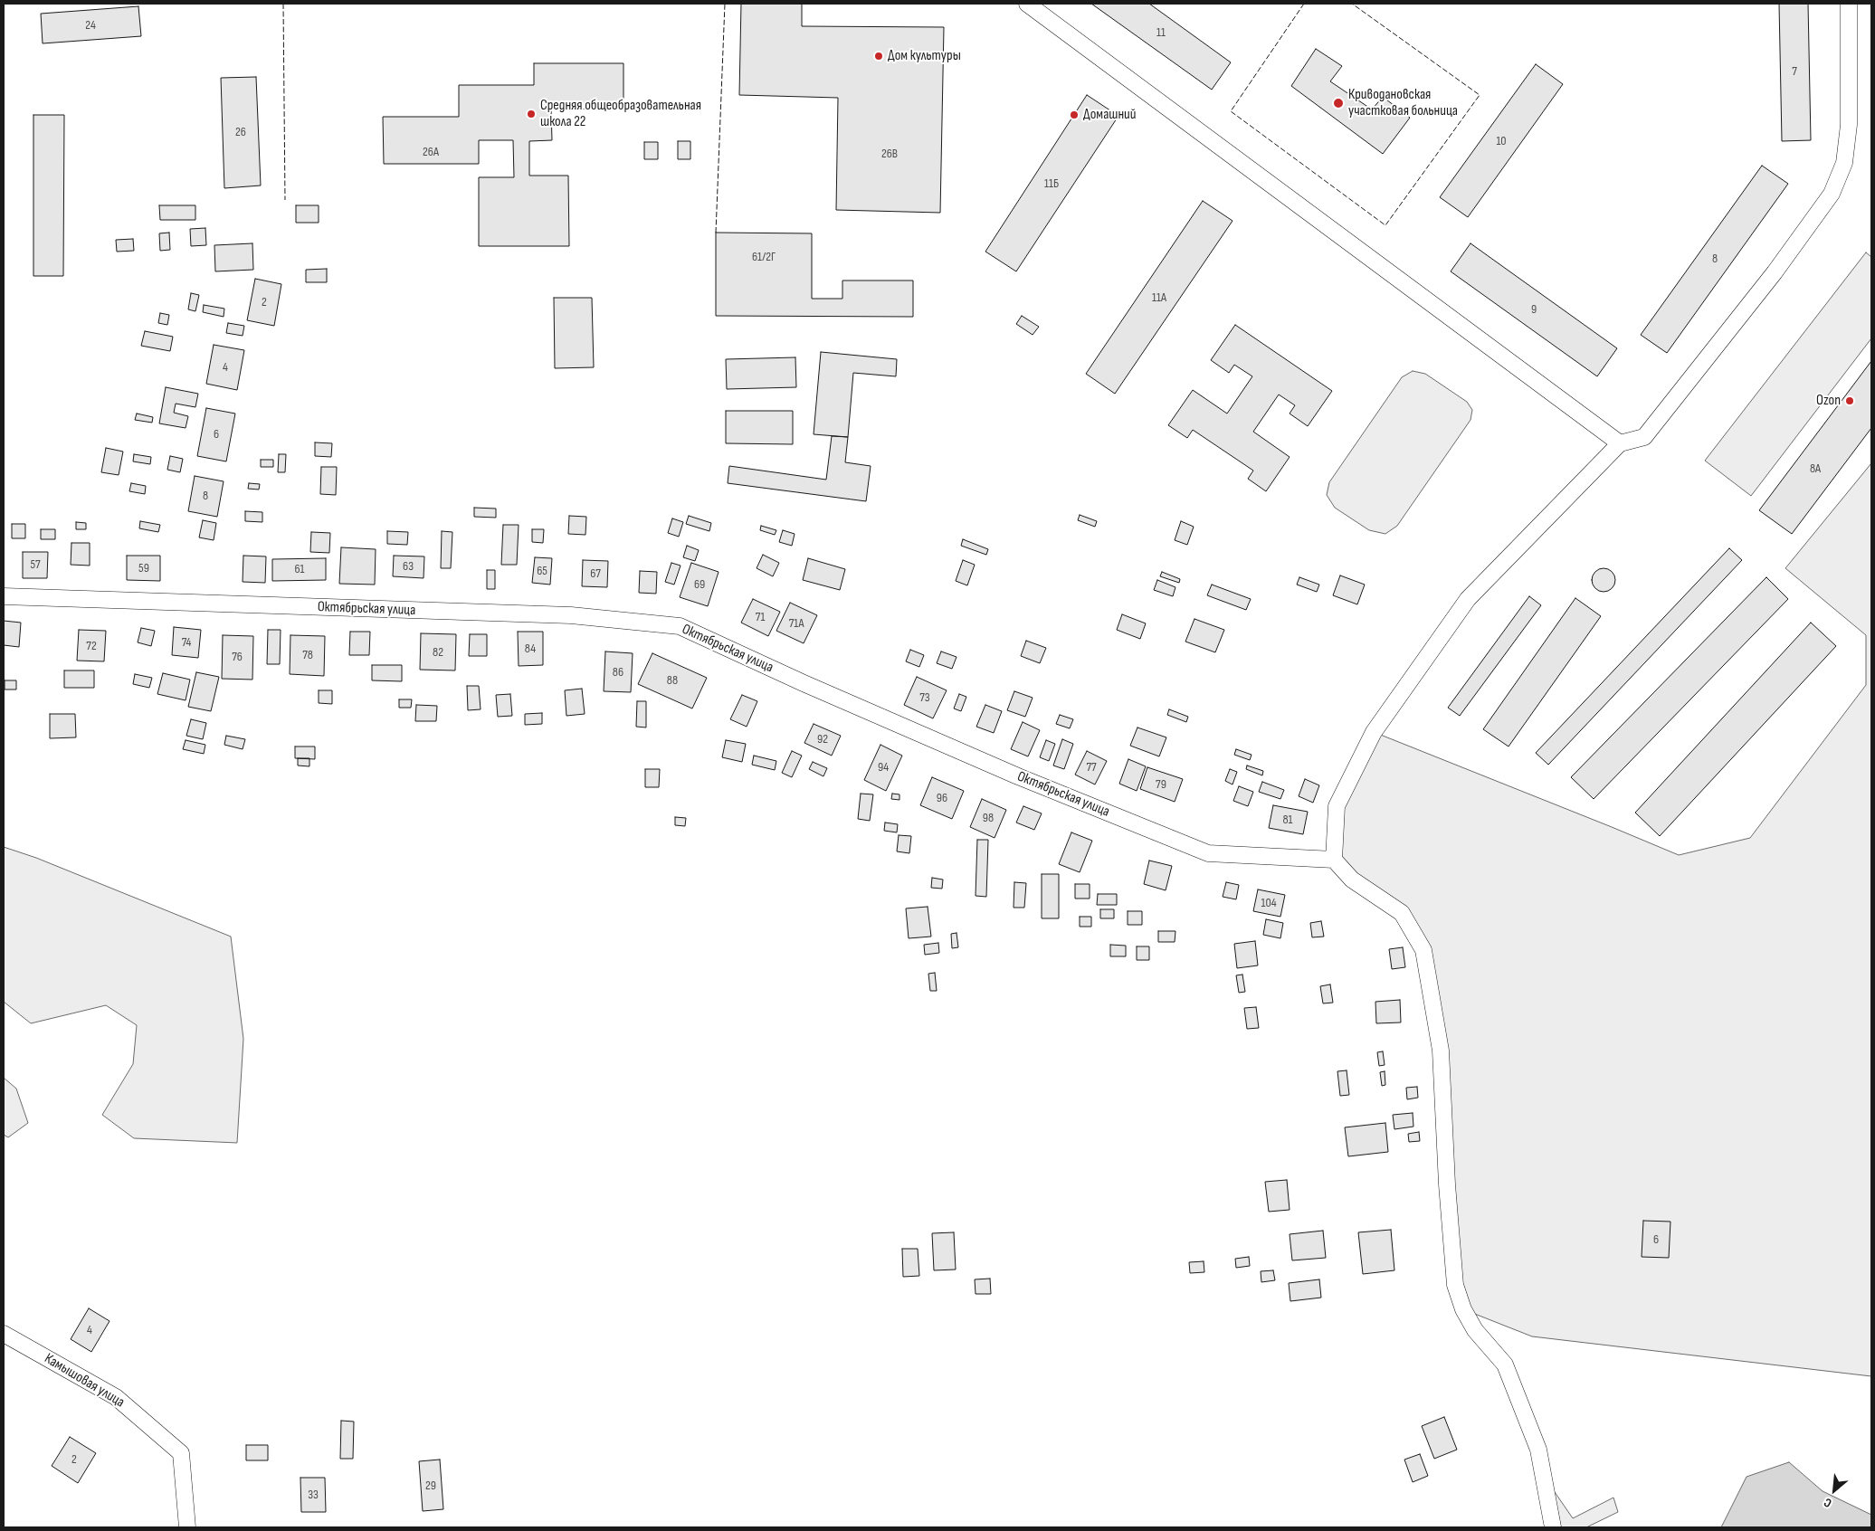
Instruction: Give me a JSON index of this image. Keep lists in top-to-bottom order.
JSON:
{
  "streets": {
    "street": ["Октябрьская улица", "Камышовая улица"]
  },
  "places": [
    "Дом культуры",
    "Криводановская участковая больница",
    "Средняя общеобразовательная школа 22",
    "Домашний",
    "Ozon"
  ],
  "house_numbers": [
    "24",
    "11",
    "7",
    "26",
    "10",
    "26А",
    "26В",
    "11Б",
    "61/2Г",
    "8",
    "11А",
    "2",
    "9",
    "4",
    "6",
    "8А",
    "8",
    "57",
    "63",
    "59",
    "61",
    "65",
    "67",
    "69",
    "71",
    "71А",
    "74",
    "72",
    "84",
    "82",
    "78",
    "76",
    "86",
    "88",
    "73",
    "92",
    "94",
    "77",
    "79",
    "96",
    "98",
    "81",
    "104",
    "6",
    "4",
    "2",
    "29",
    "33"
  ],
  "north": "bottom left"
}
